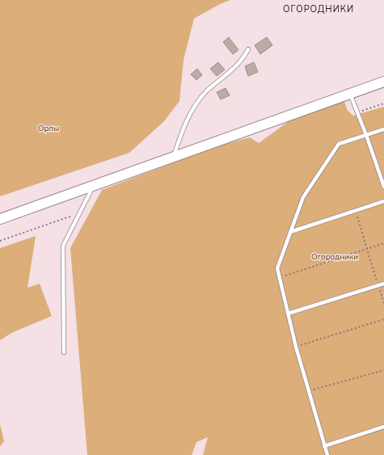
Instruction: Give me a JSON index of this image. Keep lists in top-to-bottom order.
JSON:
{
  "districts": ["ОГОРОДНИКИ"],
  "parks": ["Орлы", "Огородники"]
}
